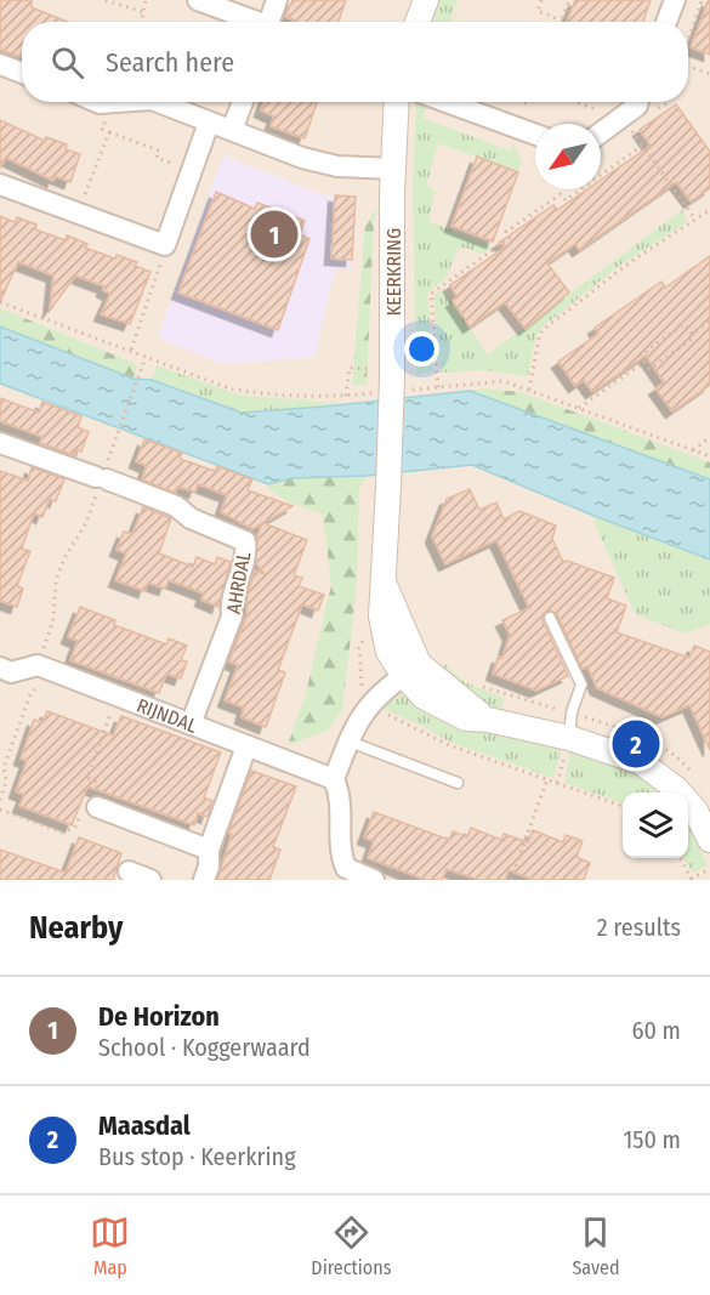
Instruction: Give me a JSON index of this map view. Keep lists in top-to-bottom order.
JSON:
{
  "streets": {
    "street": ["KEERKRING", "AHRDAL", "RIJNDAL"]
  },
  "crossings": [
    ["AHRDAL", "RIJNDAL"]
  ],
  "north": "bottom left",
  "page": {
    "search": "Search here",
    "pins": ["1", "2"],
    "heading": ["Nearby", "2 results"],
    "list": [
      {
        "mark": "1",
        "name": "De Horizon",
        "note": "School · Koggerwaard",
        "value": "60 m"
      },
      {
        "mark": "2",
        "name": "Maasdal",
        "note": "Bus stop · Keerkring",
        "value": "150 m"
      }
    ],
    "nav": ["Map", "Directions", "Saved"]
  }
}
